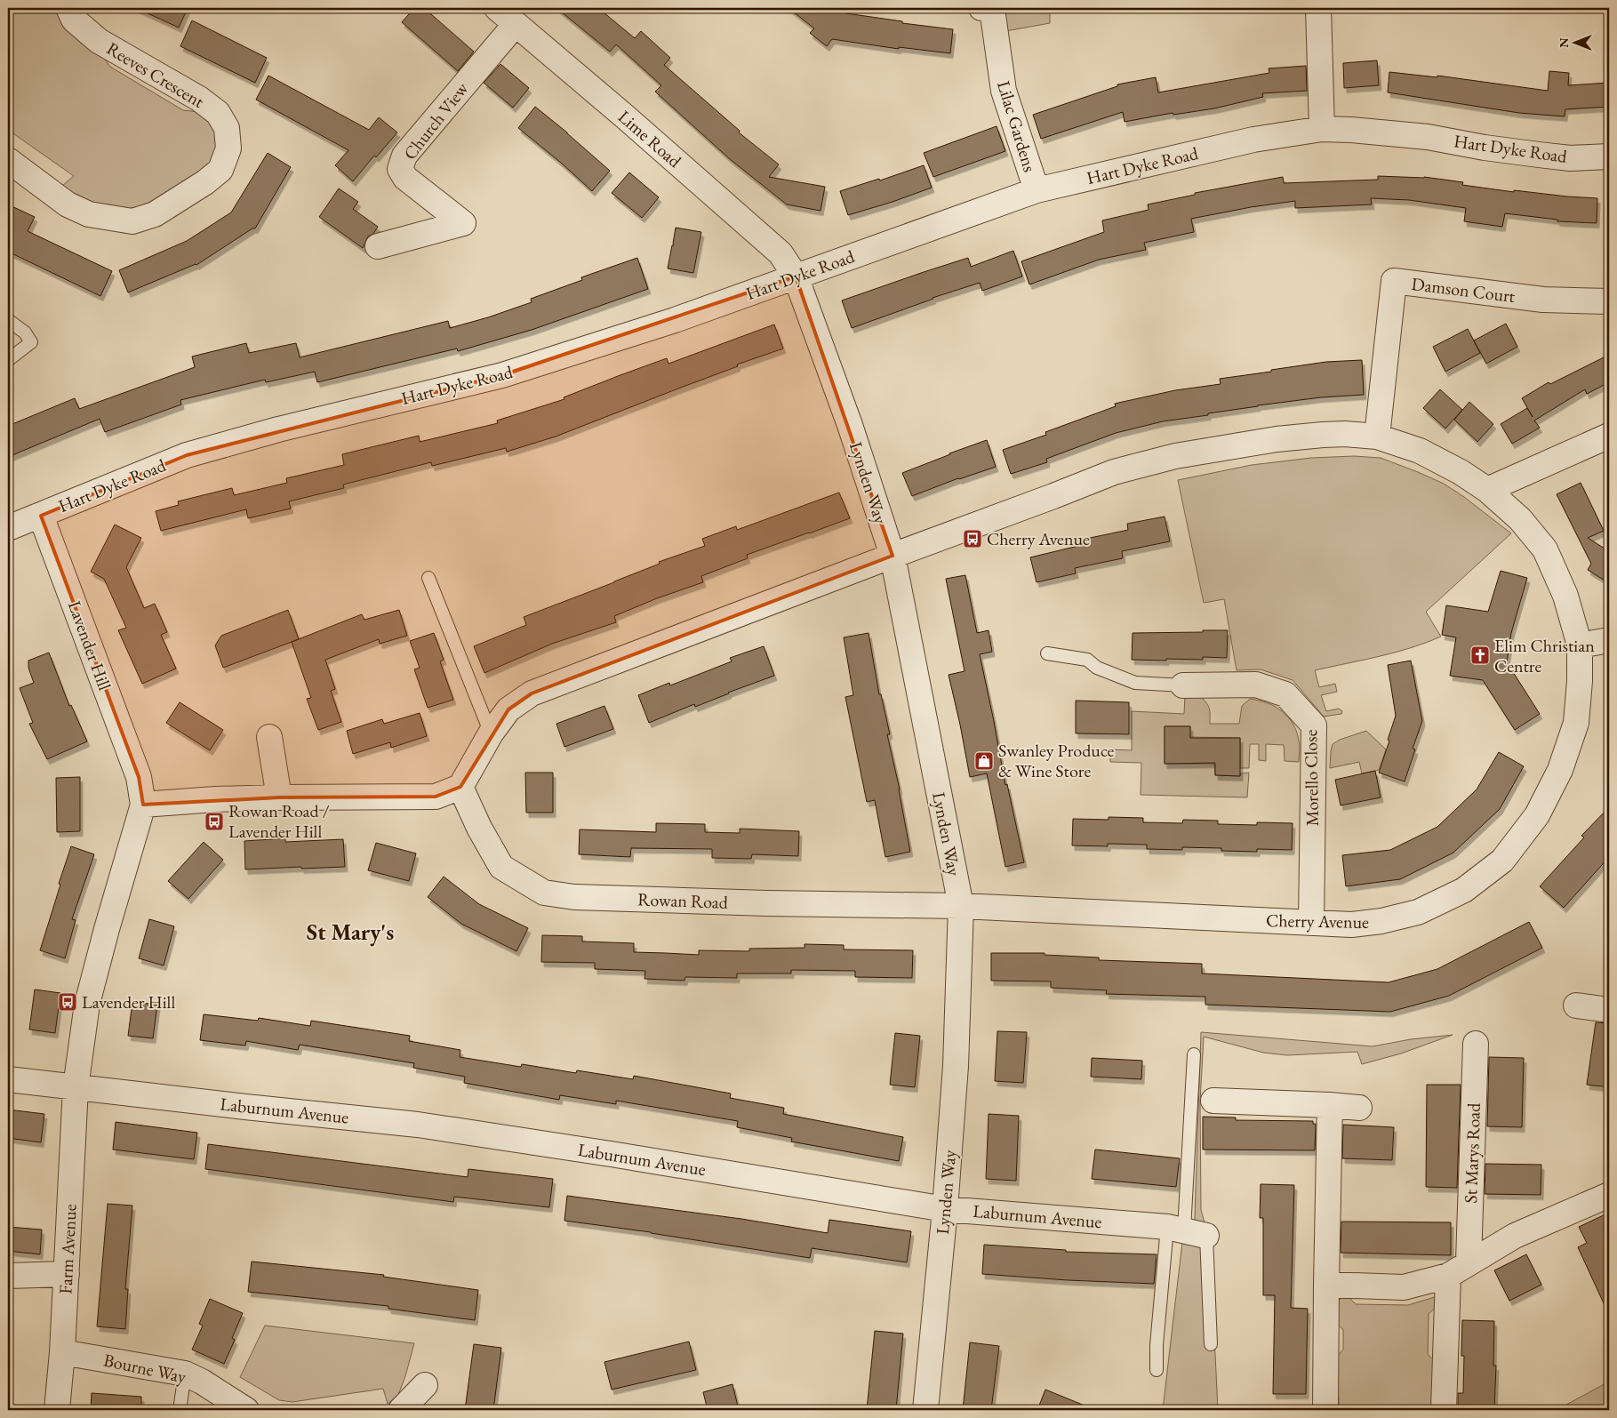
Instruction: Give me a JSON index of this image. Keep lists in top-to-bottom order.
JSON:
{
  "streets": {
    "street": [
      "Reeves Crescent",
      "Church View",
      "Lilac Gardens",
      "Lime Road",
      "Hart Dyke Road",
      "Damson Court",
      "Lynden Way",
      "Lavender Hill",
      "Morello Close",
      "Rowan Road",
      "Cherry Avenue",
      "Laburnum Avenue",
      "St Marys Road",
      "Farm Avenue",
      "Bourne Way"
    ]
  },
  "crossings": [
    ["Church View", "Lime Road"],
    ["Lilac Gardens", "Hart Dyke Road"],
    ["Lime Road", "Hart Dyke Road"],
    ["Lime Road", "Lynden Way"],
    ["Hart Dyke Road", "Lynden Way"],
    ["Hart Dyke Road", "Lavender Hill"],
    ["Damson Court", "Cherry Avenue"],
    ["Lynden Way", "Rowan Road"],
    ["Lynden Way", "Cherry Avenue"],
    ["Lynden Way", "Laburnum Avenue"],
    ["Lavender Hill", "Laburnum Avenue"],
    ["Lavender Hill", "Farm Avenue"],
    ["Morello Close", "Cherry Avenue"],
    ["Rowan Road", "Cherry Avenue"],
    ["Laburnum Avenue", "Farm Avenue"],
    ["Farm Avenue", "Bourne Way"]
  ],
  "districts": ["St Mary's"],
  "places": {
    "bus stop": ["Cherry Avenue", "Rowan Road / Lavender Hill", "Lavender Hill"],
    "church": ["Elim Christian Centre"],
    "shop": ["Swanley Produce & Wine Store"]
  },
  "north": "left"
}
